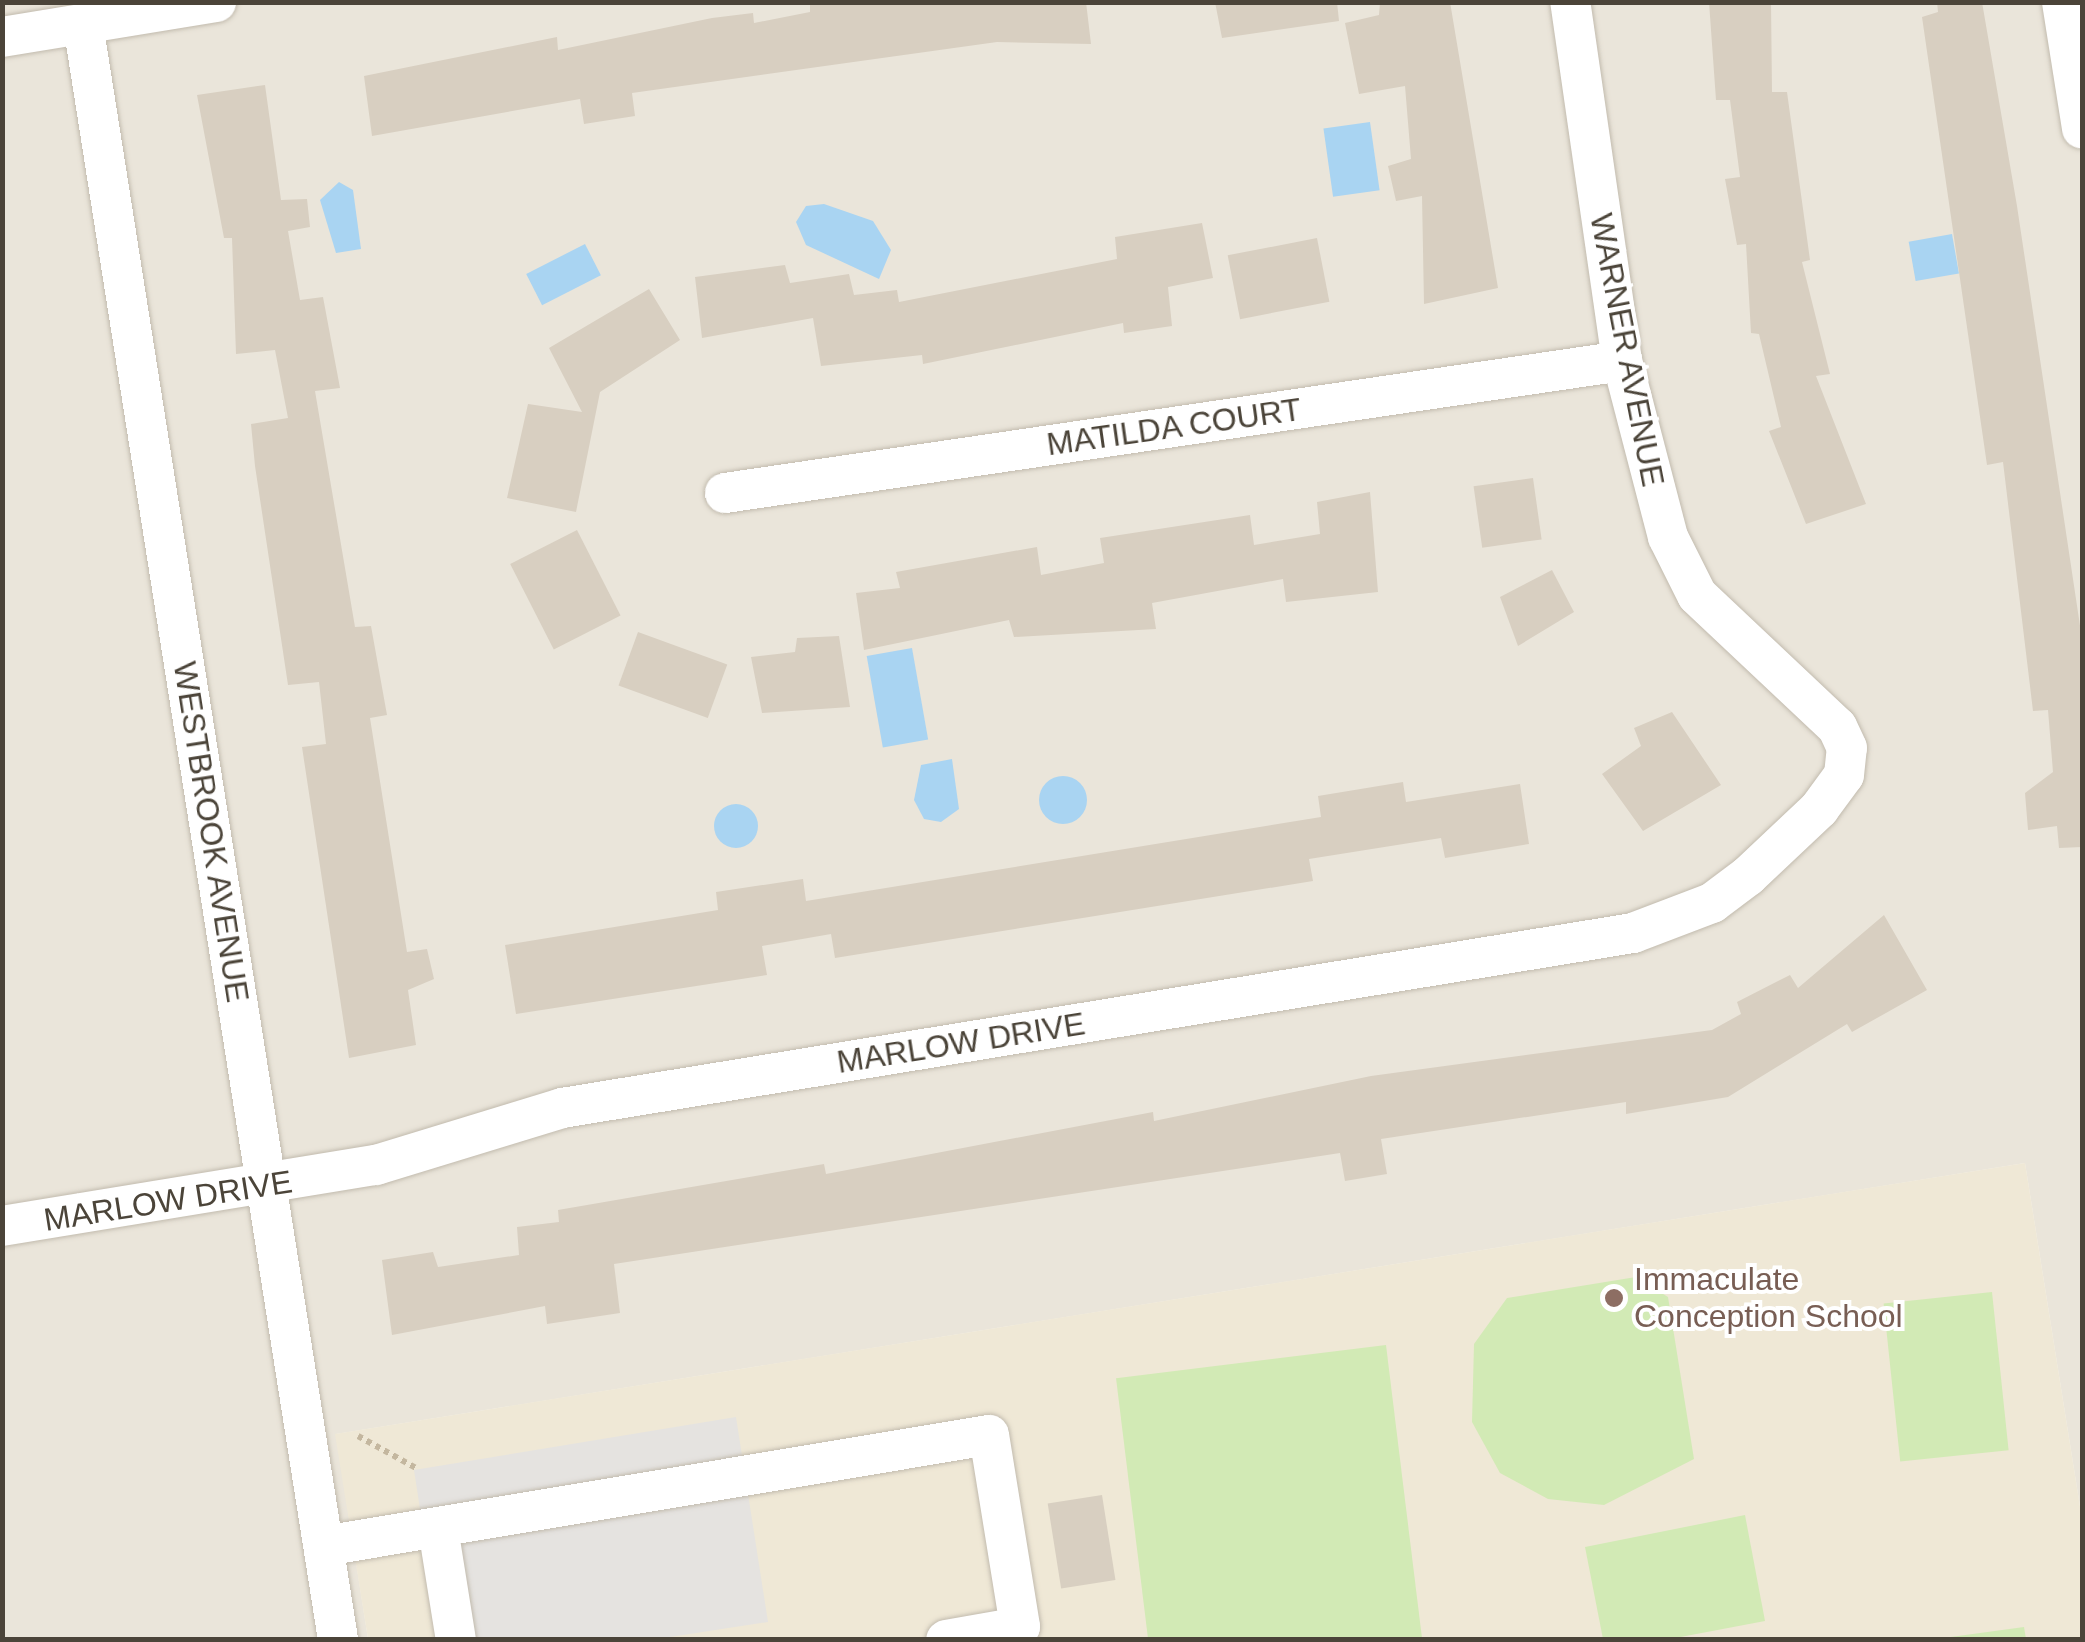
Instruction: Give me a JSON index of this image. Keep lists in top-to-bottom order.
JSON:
{
  "streets": {
    "street": [
      "WARNER AVENUE",
      "MATILDA COURT",
      "WESTBROOK AVENUE",
      "MARLOW DRIVE"
    ]
  },
  "crossings": [
    ["WARNER AVENUE", "MATILDA COURT"],
    ["WARNER AVENUE", "MARLOW DRIVE"],
    ["WESTBROOK AVENUE", "MARLOW DRIVE"]
  ],
  "places": ["Immaculate Conception School"]
}
